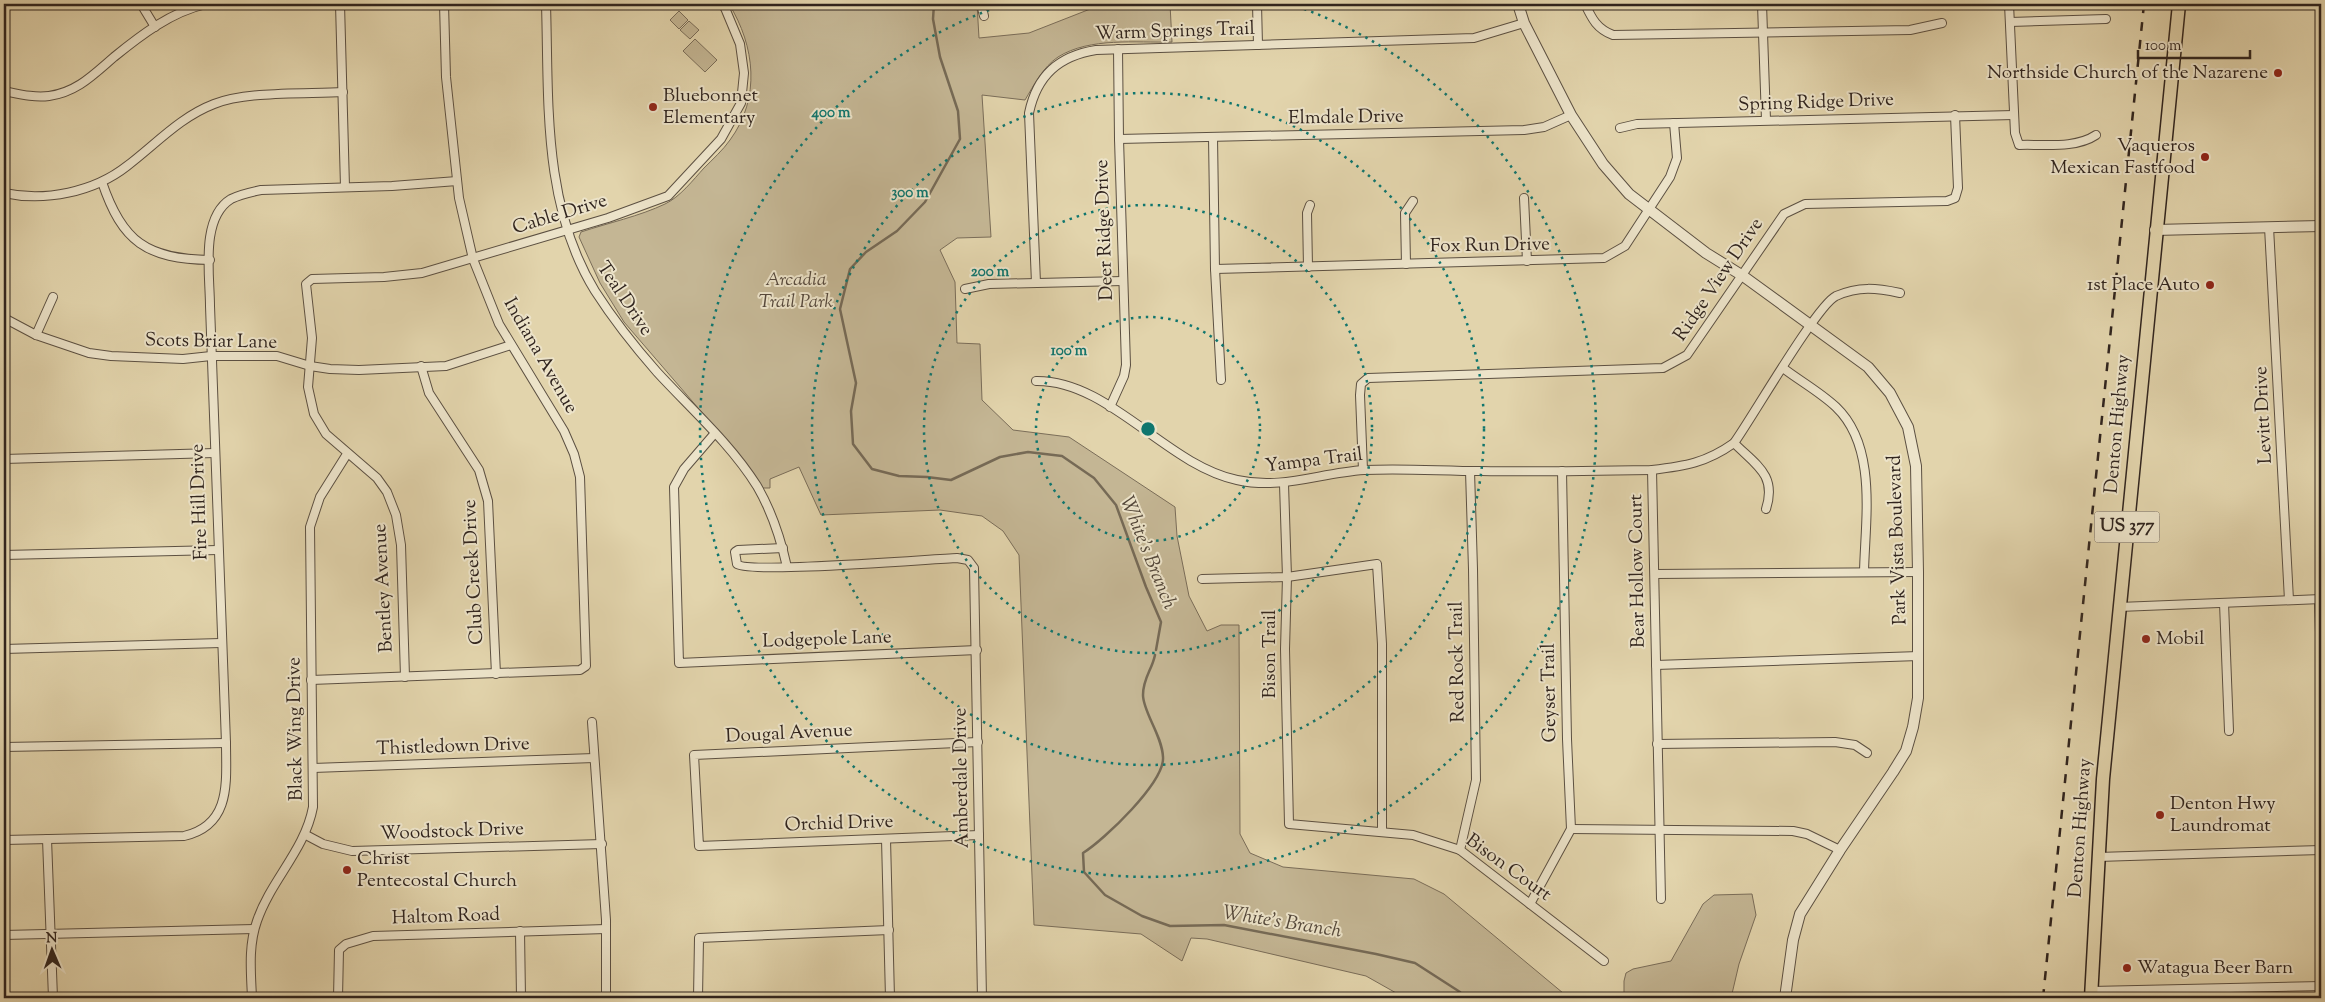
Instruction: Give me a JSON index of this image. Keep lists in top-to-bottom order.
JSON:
{
  "streets": {
    "main road": ["Denton Highway", "US 377"],
    "street": [
      "Warm Springs Trail",
      "Spring Ridge Drive",
      "Elmdale Drive",
      "Cable Drive",
      "Deer Ridge Drive",
      "Fox Run Drive",
      "Ridge View Drive",
      "Teal Drive",
      "Scots Briar Lane",
      "Indiana Avenue",
      "Levitt Drive",
      "Yampa Trail",
      "Fire Hill Drive",
      "Park Vista Boulevard",
      "Bear Hollow Court",
      "Club Creek Drive",
      "Bentley Avenue",
      "Lodgepole Lane",
      "Bison Trail",
      "Red Rock Trail",
      "Geyser Trail",
      "Black Wing Drive",
      "Dougal Avenue",
      "Thistledown Drive",
      "Amberdale Drive",
      "Orchid Drive",
      "Woodstock Drive",
      "Bison Court",
      "Haltom Road"
    ]
  },
  "crossings": [
    ["Warm Springs Trail", "Deer Ridge Drive"],
    ["Warm Springs Trail", "Park Vista Boulevard"],
    ["Spring Ridge Drive", "Fox Run Drive"],
    ["Spring Ridge Drive", "Ridge View Drive"],
    ["Elmdale Drive", "Deer Ridge Drive"],
    ["Elmdale Drive", "Park Vista Boulevard"],
    ["Cable Drive", "Teal Drive"],
    ["Cable Drive", "Indiana Avenue"],
    ["Cable Drive", "Bentley Avenue"],
    ["Deer Ridge Drive", "Yampa Trail"],
    ["Fox Run Drive", "Park Vista Boulevard"],
    ["Ridge View Drive", "Yampa Trail"],
    ["Ridge View Drive", "Park Vista Boulevard"],
    ["Teal Drive", "Lodgepole Lane"],
    ["Teal Drive", "Amberdale Drive"],
    ["Scots Briar Lane", "Indiana Avenue"],
    ["Scots Briar Lane", "Fire Hill Drive"],
    ["Scots Briar Lane", "Club Creek Drive"],
    ["Scots Briar Lane", "Bentley Avenue"],
    ["Indiana Avenue", "Fire Hill Drive"],
    ["Indiana Avenue", "Club Creek Drive"],
    ["Yampa Trail", "Bear Hollow Court"],
    ["Yampa Trail", "Bison Trail"],
    ["Yampa Trail", "Red Rock Trail"],
    ["Yampa Trail", "Geyser Trail"],
    ["Park Vista Boulevard", "Bear Hollow Court"],
    ["Bentley Avenue", "Black Wing Drive"],
    ["Lodgepole Lane", "Amberdale Drive"],
    ["Bison Trail", "Bison Court"],
    ["Red Rock Trail", "Bison Court"],
    ["Black Wing Drive", "Thistledown Drive"],
    ["Black Wing Drive", "Woodstock Drive"],
    ["Dougal Avenue", "Amberdale Drive"],
    ["Dougal Avenue", "Orchid Drive"],
    ["Amberdale Drive", "Orchid Drive"]
  ],
  "water": ["White's Branch"],
  "parks": ["Arcadia Trail Park"],
  "places": [
    "Northside Church of the Nazarene",
    "Bluebonnet Elementary",
    "Vaqueros Mexican Fastfood",
    "1st Place Auto",
    "Mobil",
    "Denton Hwy Laundromat",
    "Christ Pentecostal Church",
    "Watagua Beer Barn"
  ],
  "scale_bar": "100 m",
  "north": "top",
  "rings": [
    "400 m",
    "300 m",
    "200 m",
    "100 m"
  ]
}
